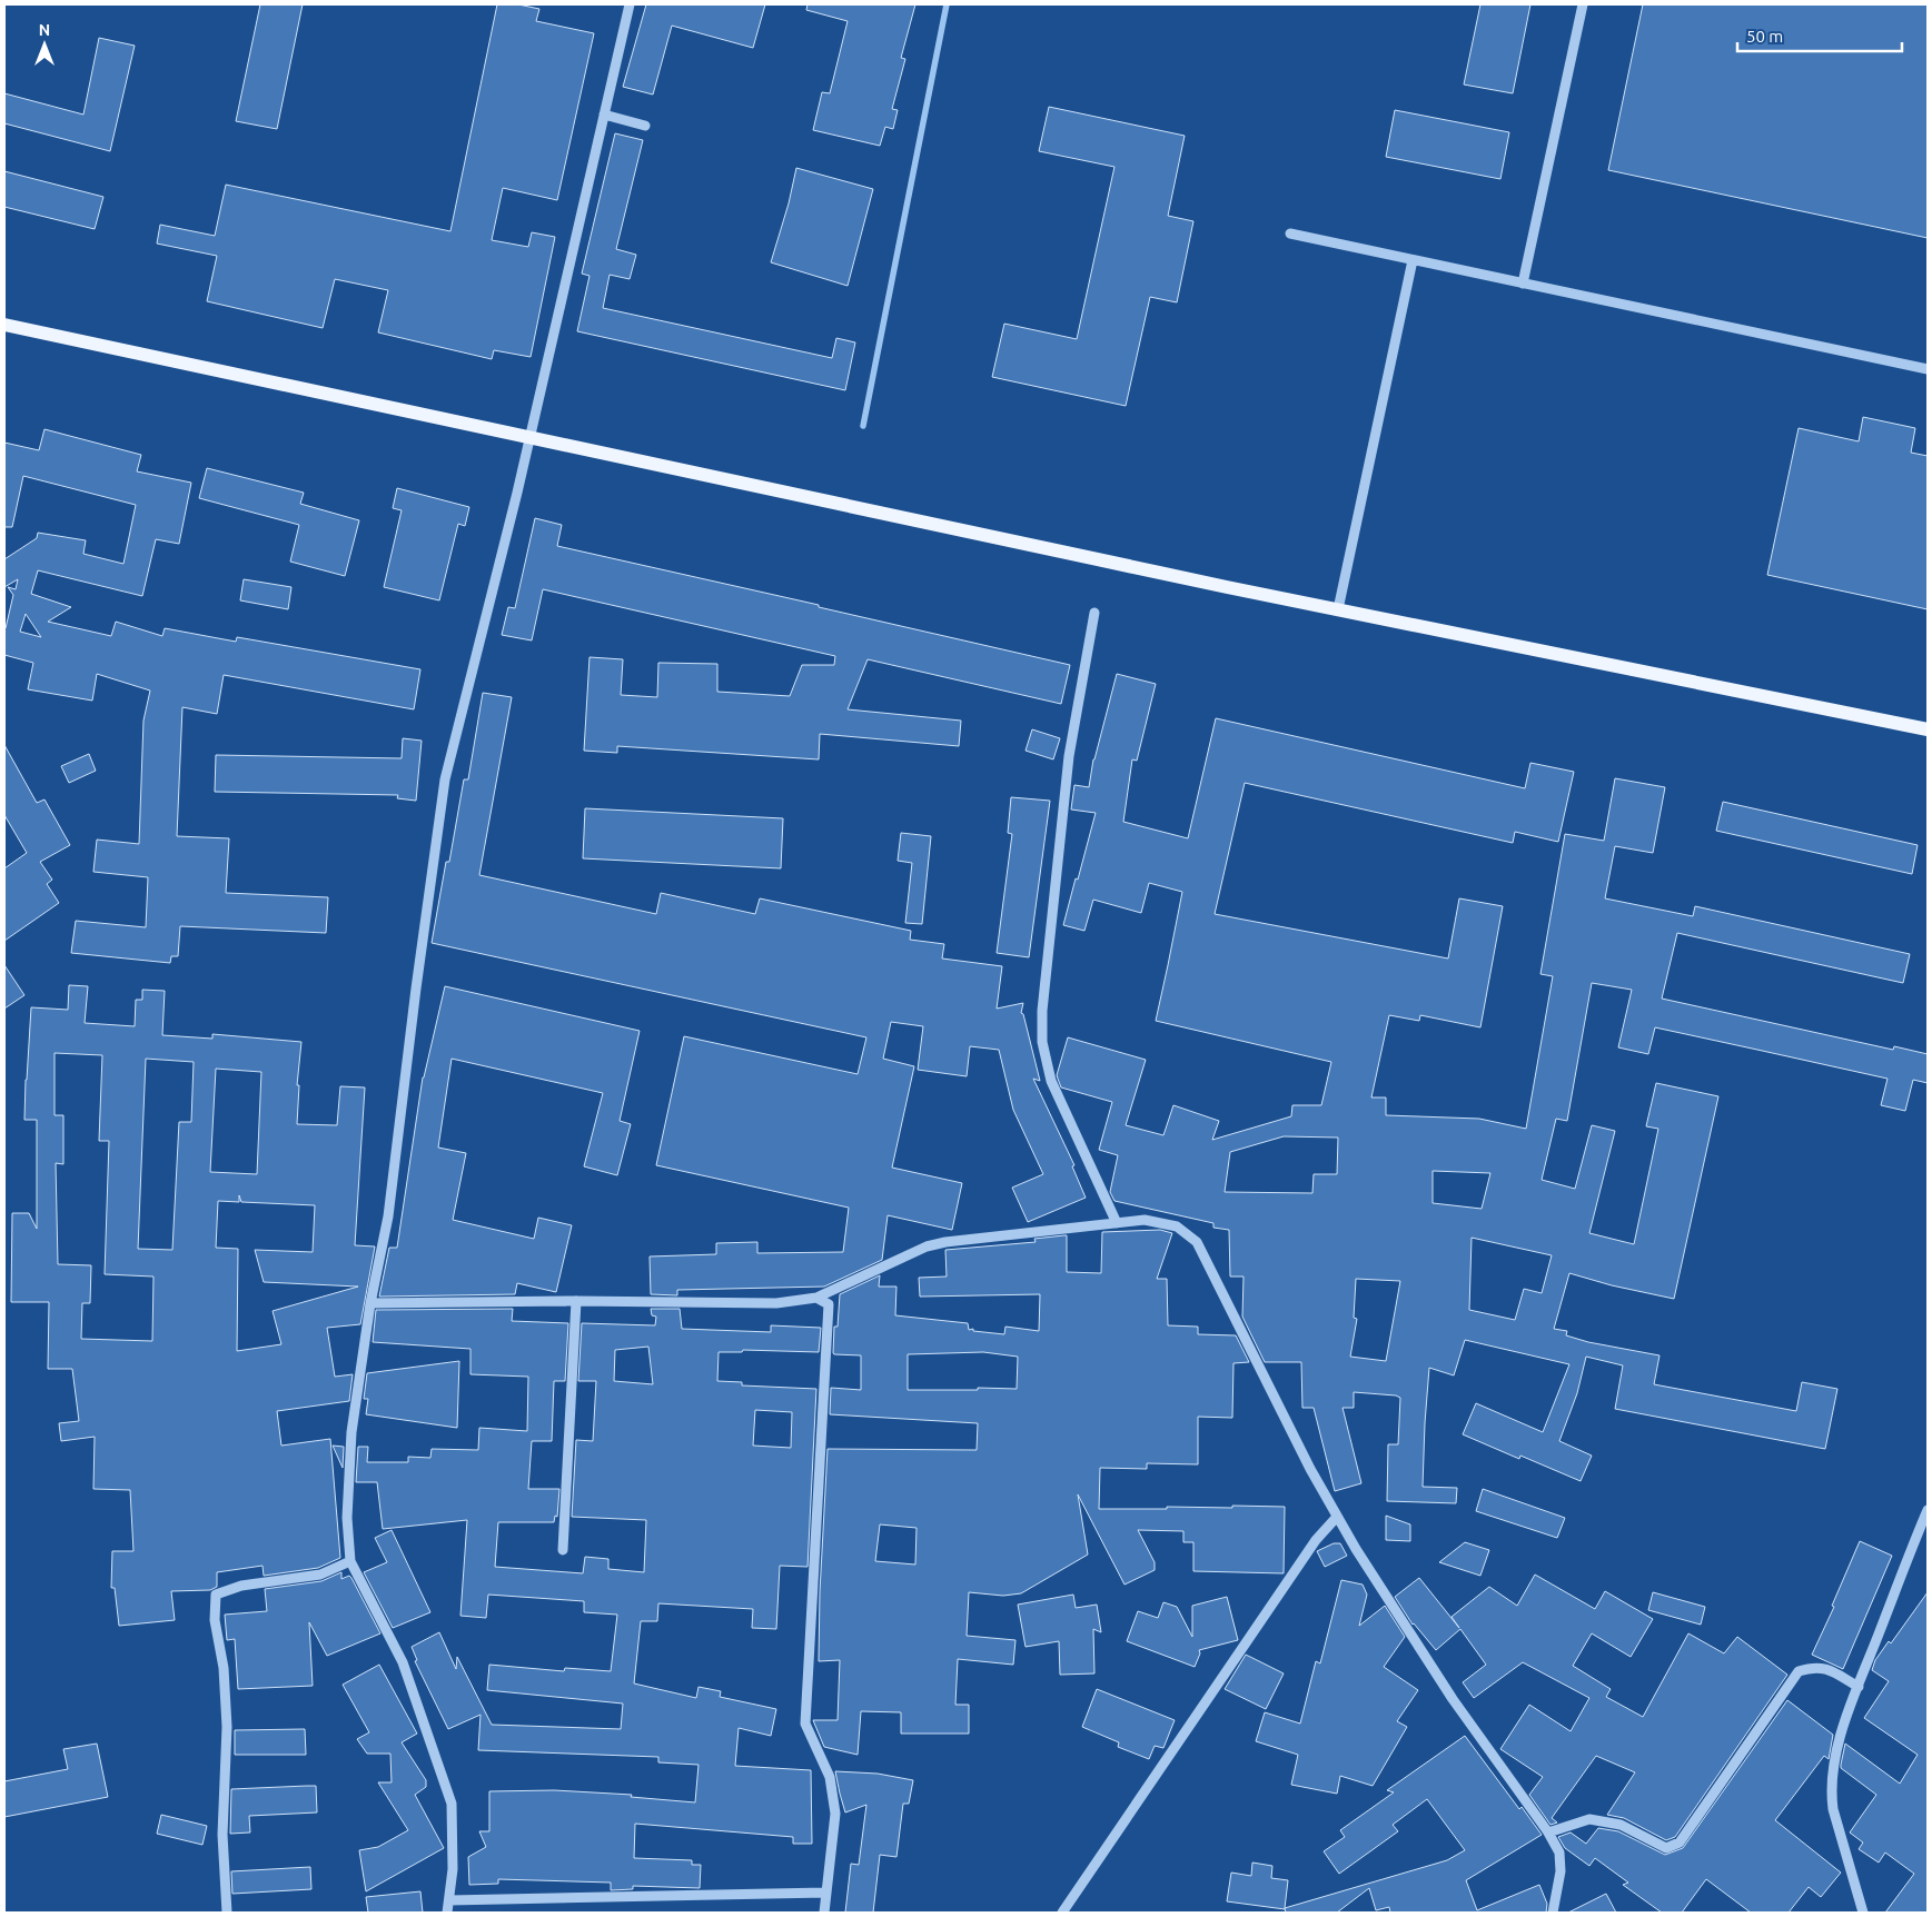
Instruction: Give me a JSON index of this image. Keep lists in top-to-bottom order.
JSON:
{
  "scale_bar": "50 m",
  "north": "top"
}
